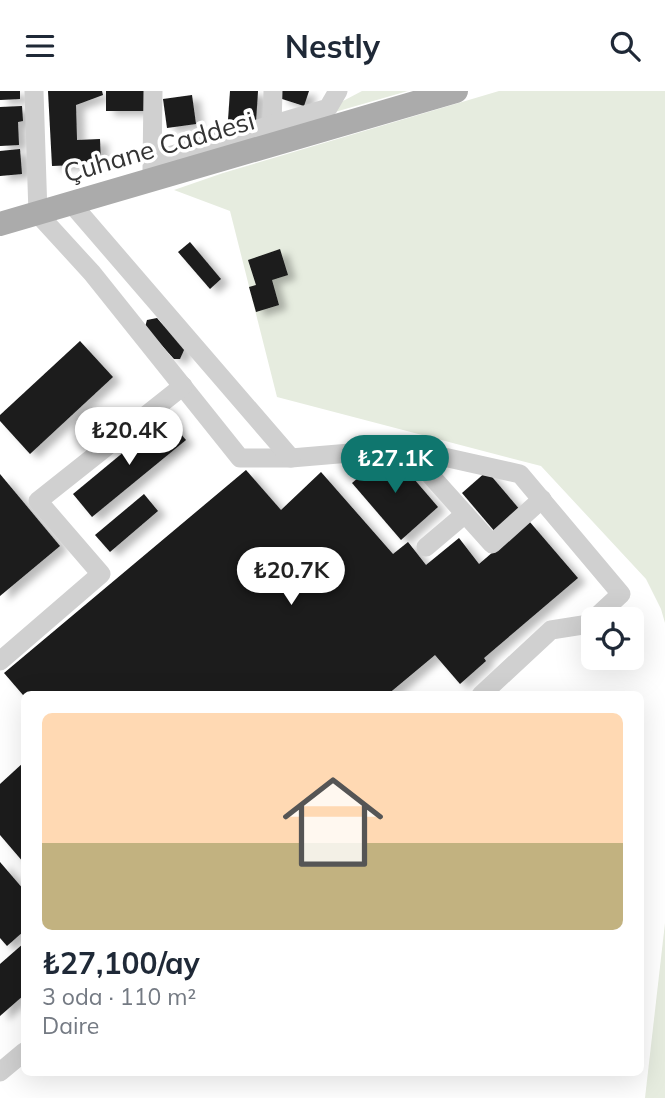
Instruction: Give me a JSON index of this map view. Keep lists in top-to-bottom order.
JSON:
{
  "streets": {
    "main road": ["Çuhane Caddesi"]
  },
  "page": {
    "header": "Nestly",
    "price": ["₺20.4K", "₺27.1K", "₺20.7K"],
    "list": [
      {
        "name": "₺27,100/ay",
        "note": "3 oda · 110 m² · Daire"
      }
    ]
  }
}
